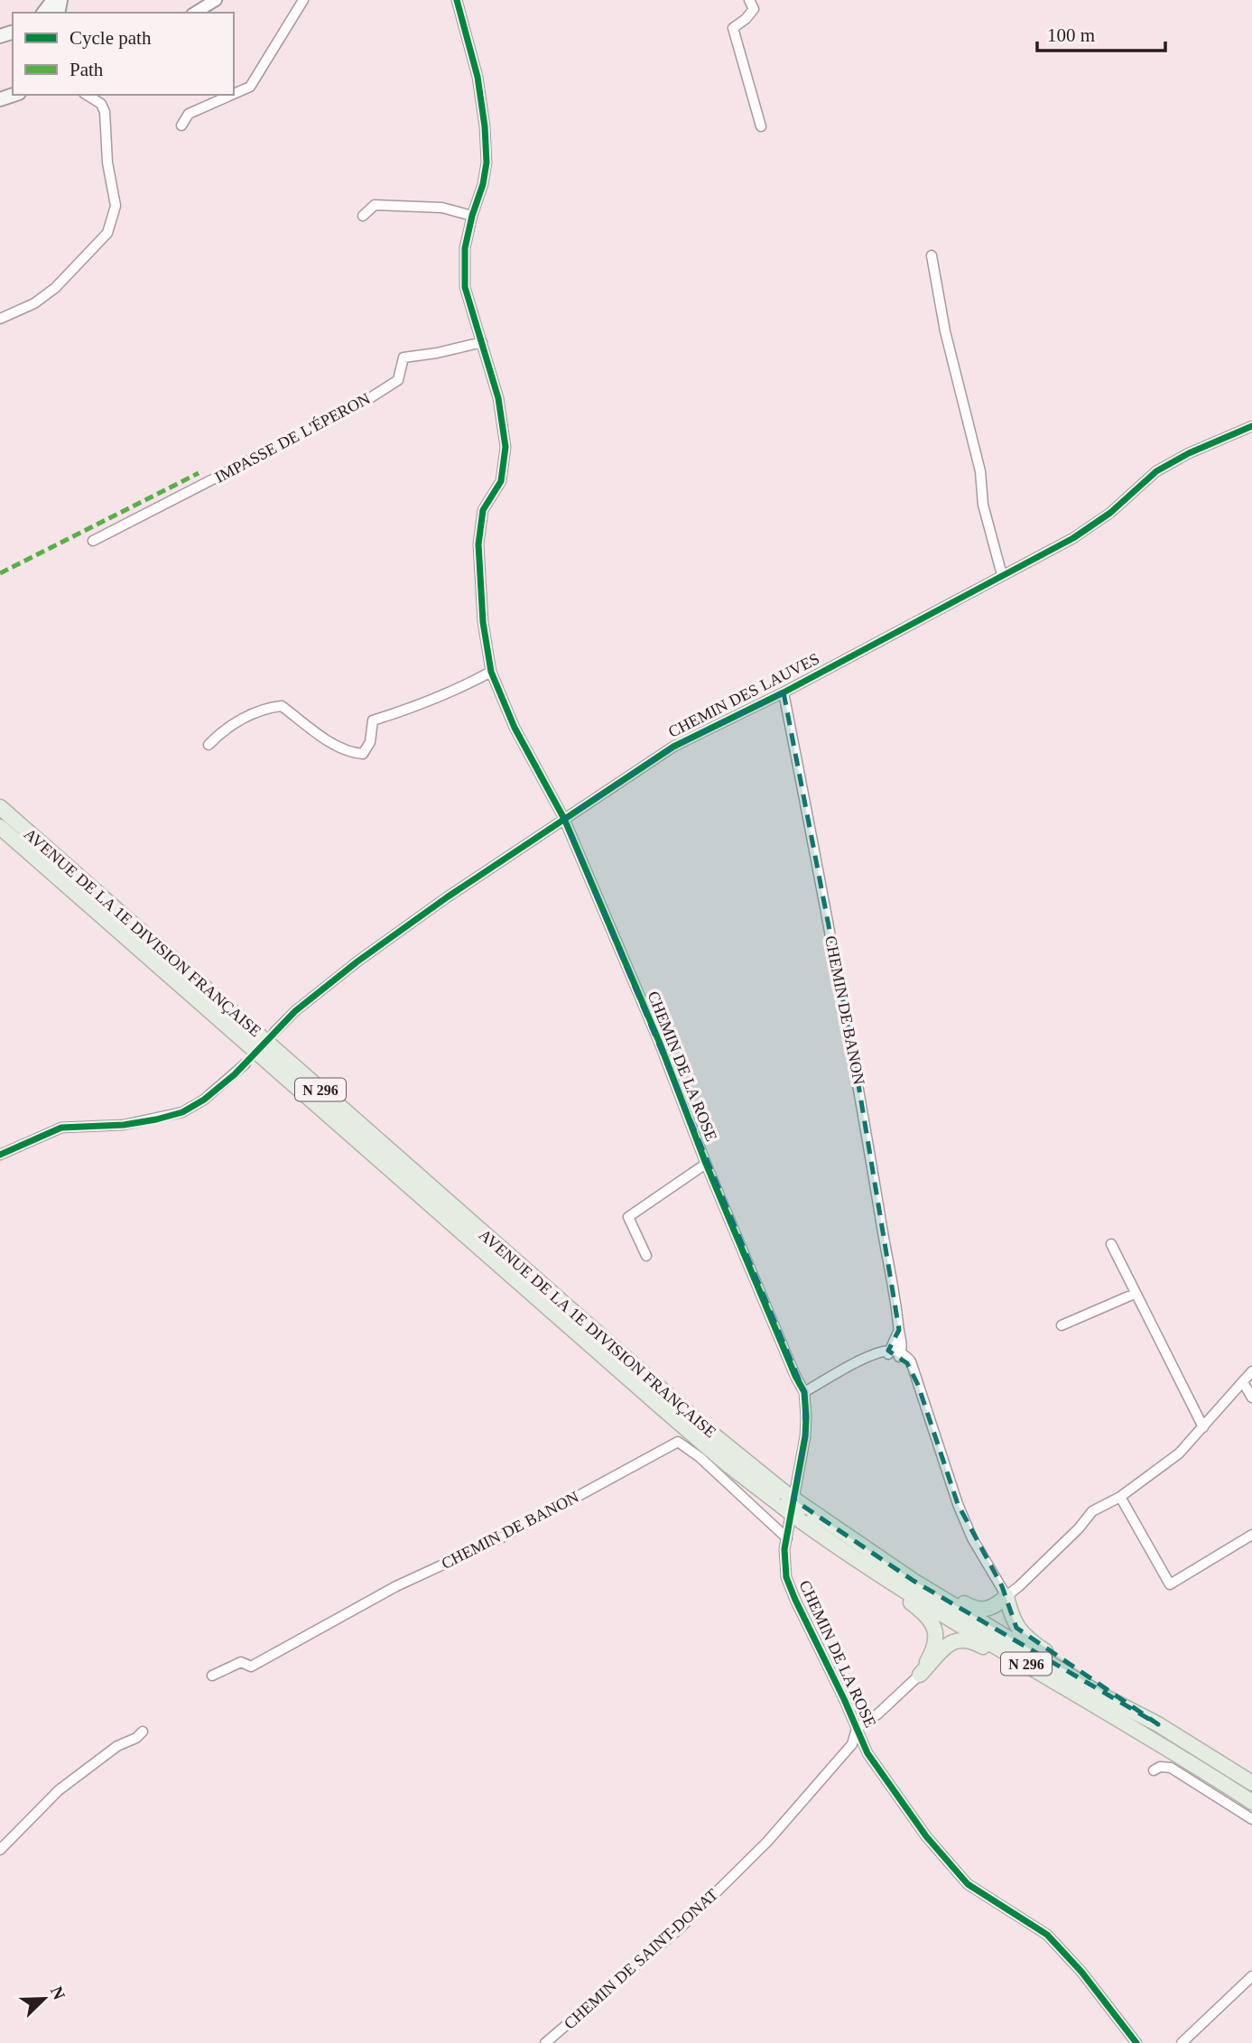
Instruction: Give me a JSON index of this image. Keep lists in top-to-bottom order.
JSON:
{
  "streets": {
    "highway": ["AVENUE DE LA 1E DIVISION FRANÇAISE", "N 296"],
    "street": [
      "IMPASSE DE L'ÉPERON",
      "CHEMIN DES LAUVES",
      "CHEMIN DE BANON",
      "CHEMIN DE LA ROSE",
      "CHEMIN DE SAINT-DONAT"
    ]
  },
  "crossings": [
    ["IMPASSE DE L'ÉPERON", "CHEMIN DE LA ROSE"],
    ["CHEMIN DES LAUVES", "CHEMIN DE BANON"],
    ["CHEMIN DES LAUVES", "CHEMIN DE LA ROSE"],
    ["CHEMIN DE BANON", "CHEMIN DE LA ROSE"],
    ["CHEMIN DE LA ROSE", "CHEMIN DE SAINT-DONAT"]
  ],
  "legend": ["Cycle path", "Path"],
  "scale_bar": "100 m",
  "north": "top right"
}
